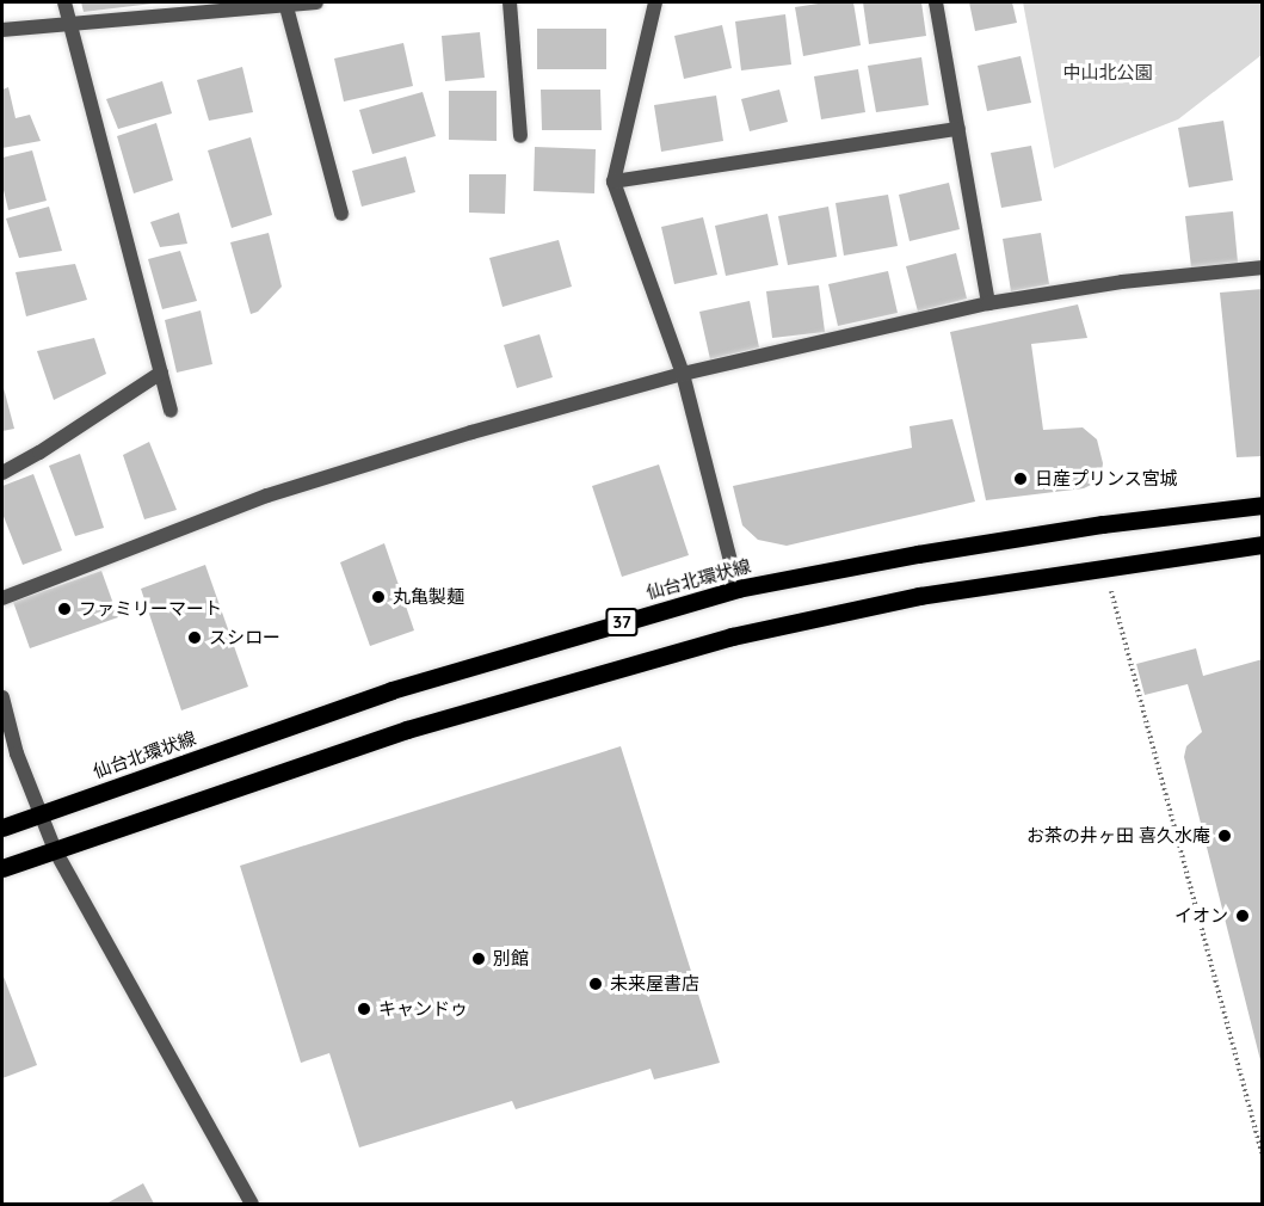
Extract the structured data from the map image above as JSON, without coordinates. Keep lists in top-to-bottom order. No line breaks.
{"streets":{"main road":["仙台北環状線","37"]},"parks":["中山北公園"],"places":["日産プリンス宮城","丸亀製麺","ファミリーマート","スシロー","お茶の井ヶ田 喜久水庵","イオン","別館","未来屋書店","キャンドゥ"]}
